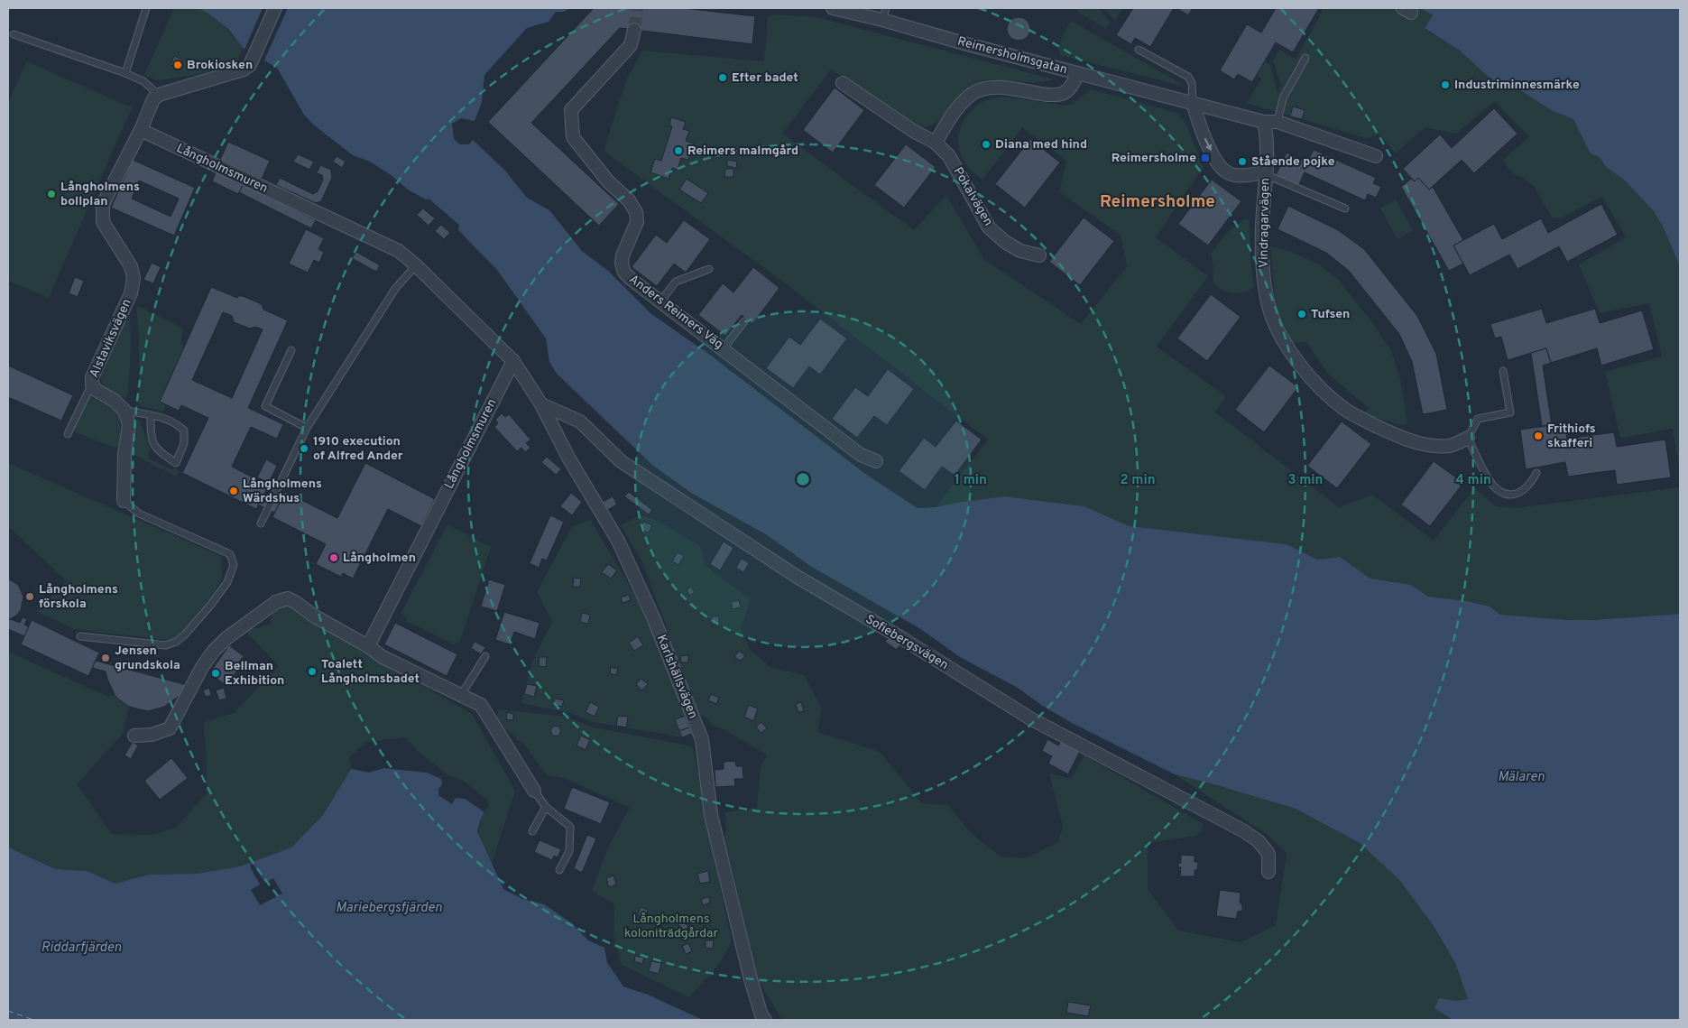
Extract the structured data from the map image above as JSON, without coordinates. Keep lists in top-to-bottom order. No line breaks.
{"streets":{"street":["Reimersholmsgatan","Långholmsmuren","Pokalvägen","Vindragarvägen","Anders Reimers Väg","Alstaviksvägen","Sofiebergsvägen","Karlshällsvägen"]},"crossings":[["Reimersholmsgatan","Vindragarvägen"],["Långholmsmuren","Alstaviksvägen"],["Långholmsmuren","Karlshällsvägen"],["Sofiebergsvägen","Karlshällsvägen"]],"districts":["Reimersholme"],"water":["Mälaren","Mariebergsfjärden","Riddarfjärden"],"parks":["Långholmens koloniträdgårdar"],"places":{"other":["Brokiosken","Efter badet","Industriminnesmärke","Diana med hind","Reimers malmgård","Stående pojke","Långholmens bollplan","Tufsen","Frithiofs skafferi","1910 execution of Alfred Ander","Långholmens Wärdshus","Långholmen","Långholmens förskola","Jensen grundskola","Toalett Långholmsbadet","Bellman Exhibition"],"transit":["Reimersholme"]},"rings":["1 min","2 min","3 min","4 min"]}
